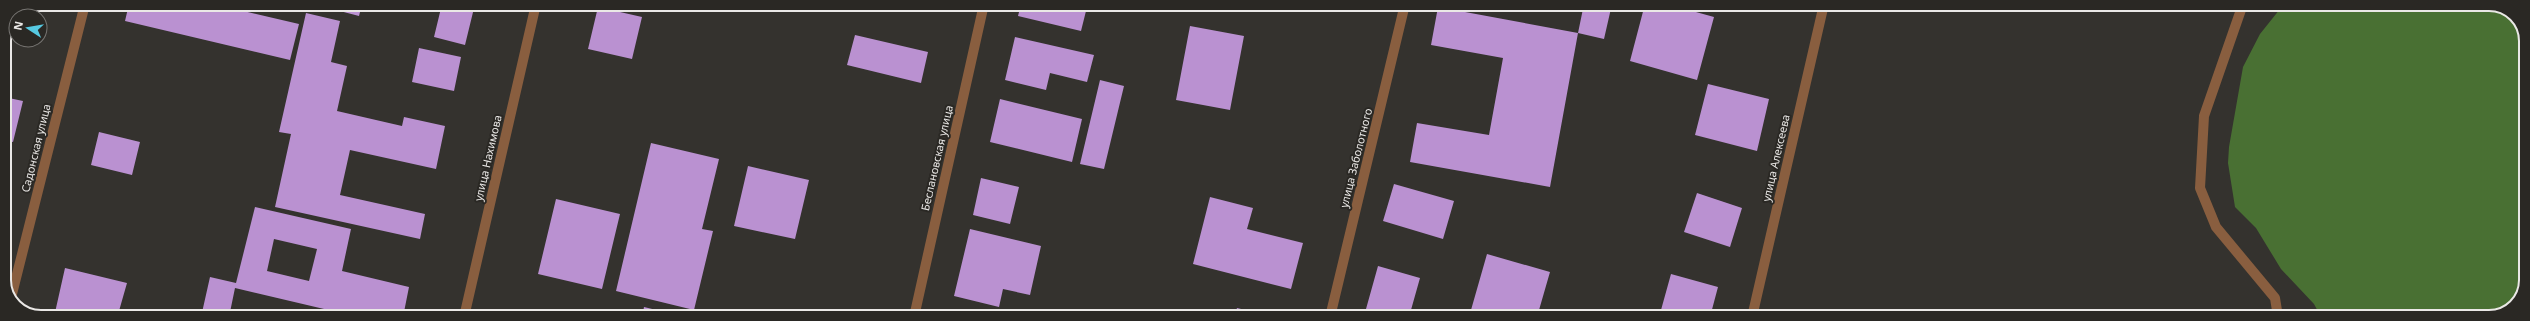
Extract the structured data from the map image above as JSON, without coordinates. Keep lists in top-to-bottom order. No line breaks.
{"streets":{"street":["Садонская улица","улица Нахимова","Беслановская улица","улица Заболотного","улица Алексеева"]},"north":"left"}
